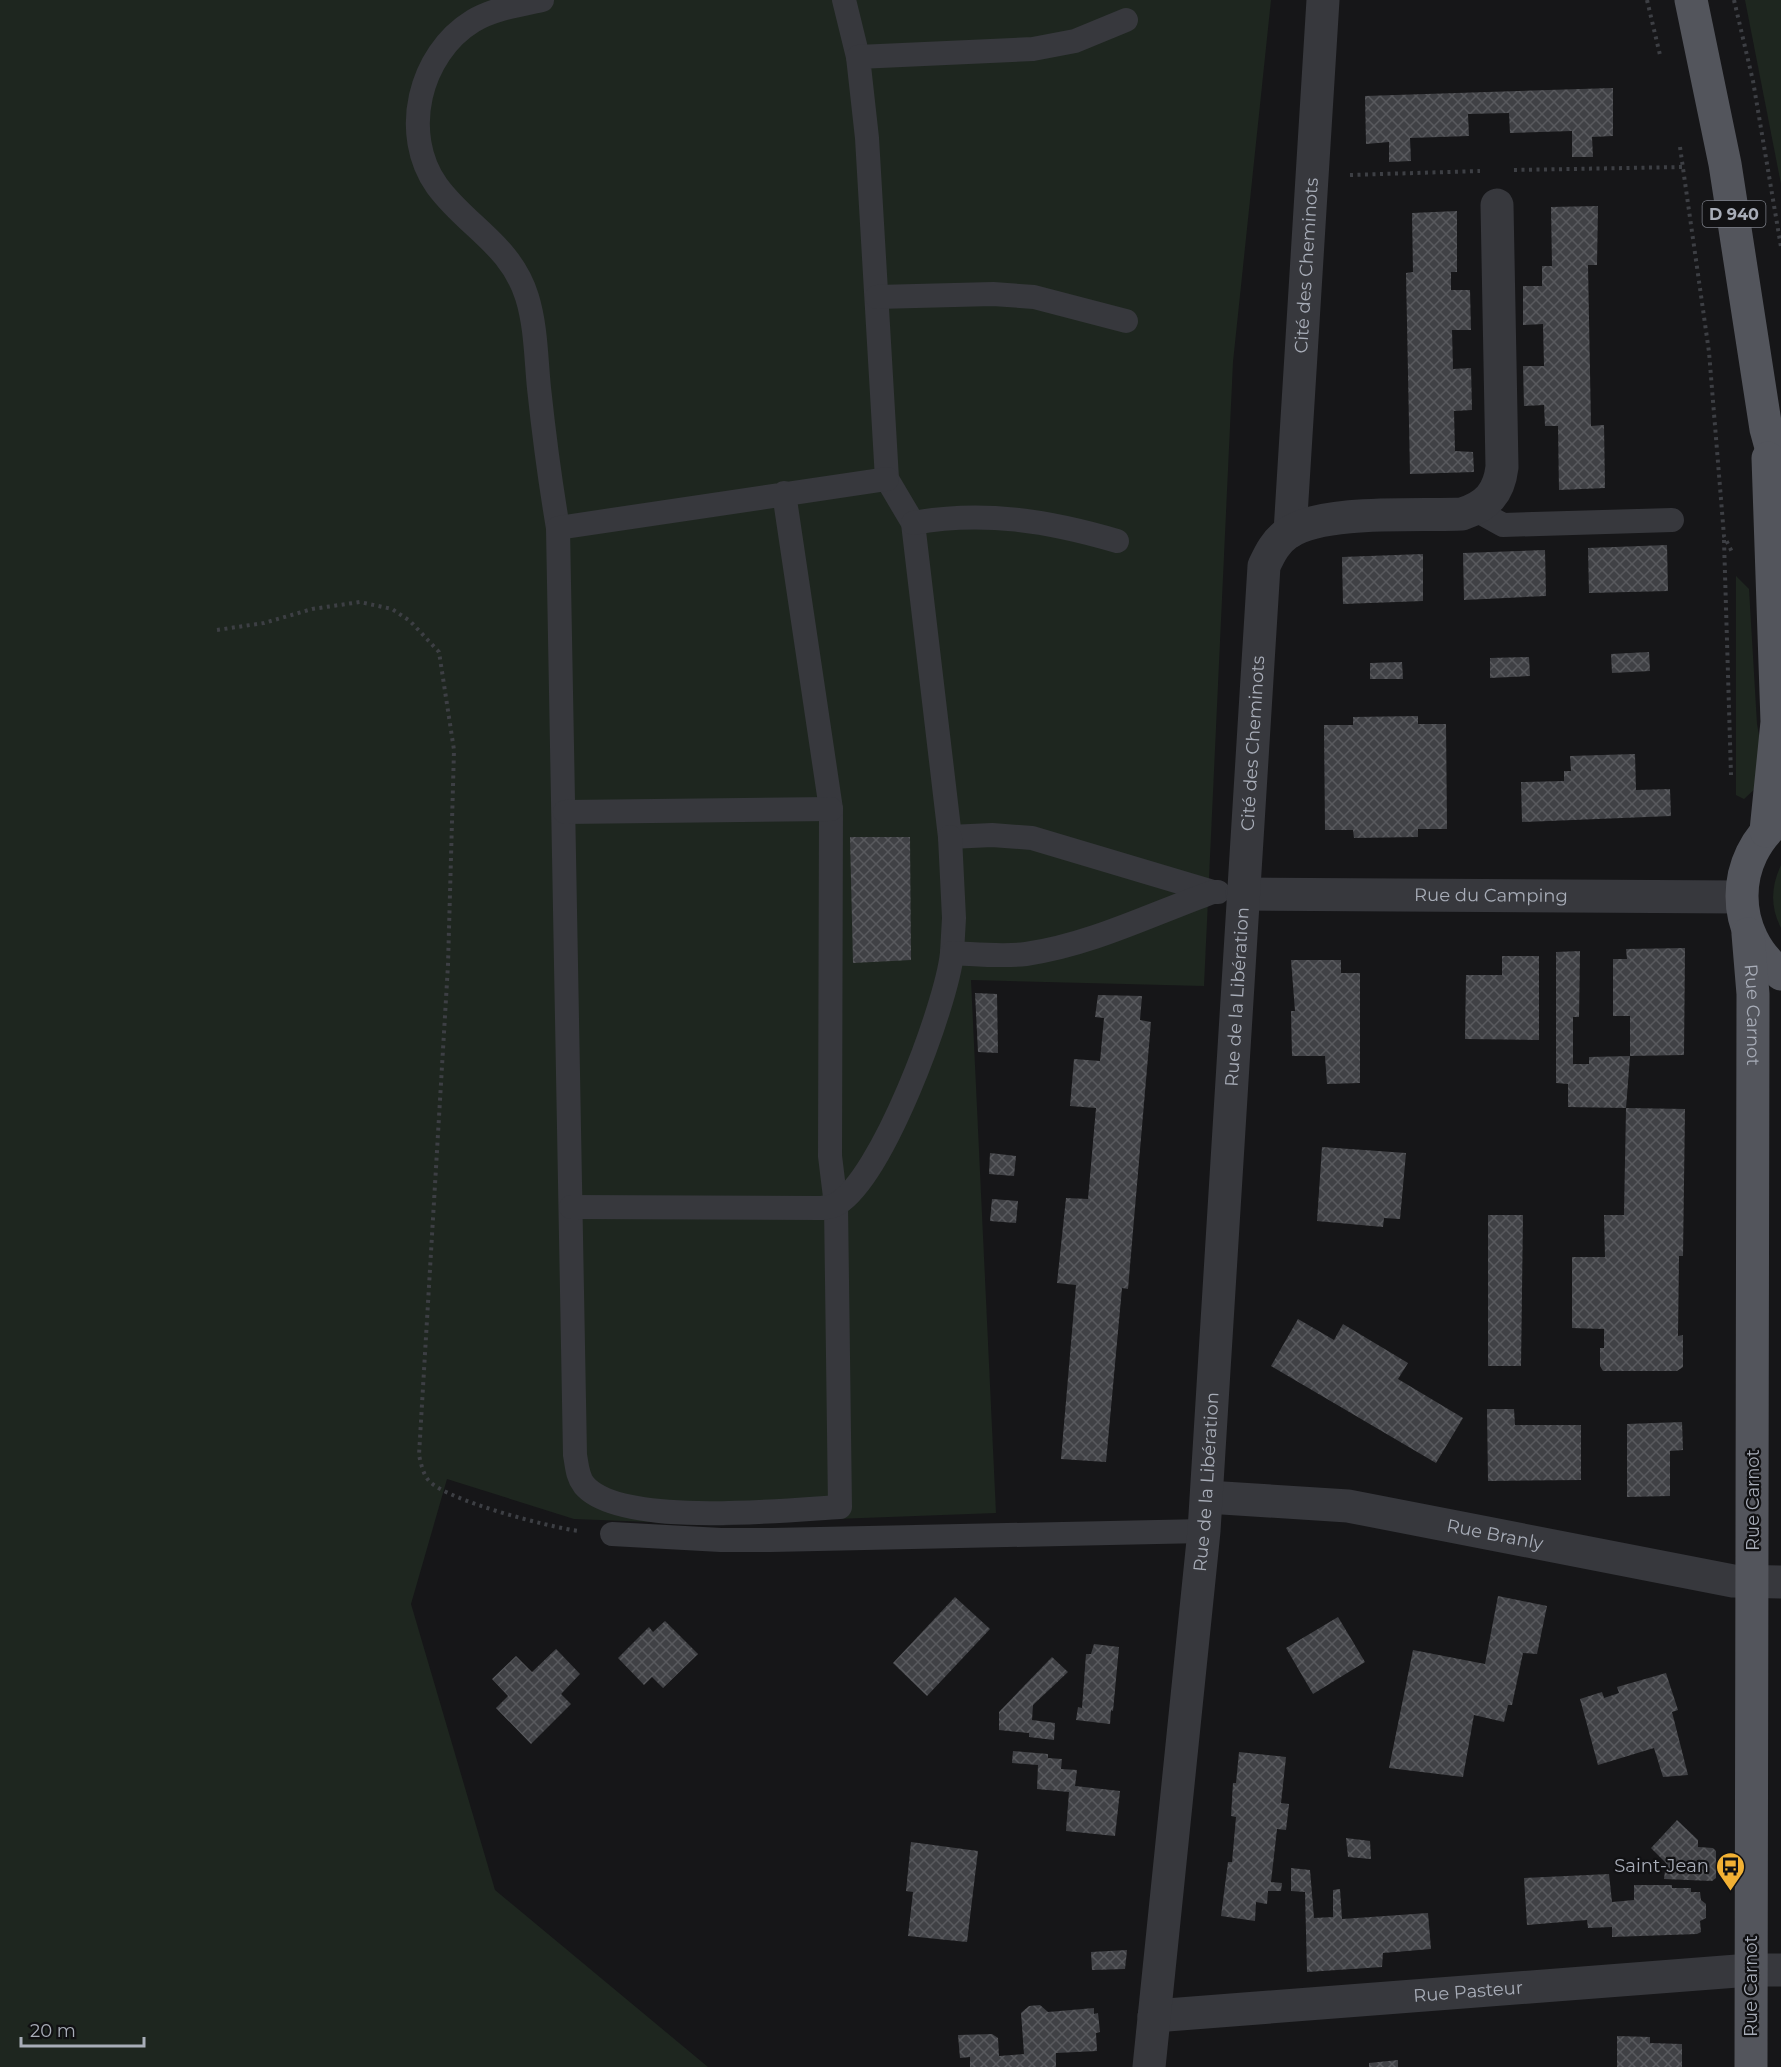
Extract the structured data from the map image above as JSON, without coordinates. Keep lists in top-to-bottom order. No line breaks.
{"streets":{"main road":["D 940","Rue Carnot"],"street":["Cité des Cheminots","Rue du Camping","Rue de la Libération","Rue Branly","Rue Pasteur"]},"crossings":[["D 940","Rue Carnot"],["Cité des Cheminots","Rue du Camping"],["Cité des Cheminots","Rue de la Libération"],["Rue du Camping","Rue de la Libération"],["Rue du Camping","Rue Carnot"],["Rue de la Libération","Rue Branly"],["Rue de la Libération","Rue Pasteur"],["Rue Carnot","Rue Branly"],["Rue Carnot","Rue Pasteur"]],"places":{"bus stop":["Saint-Jean"]},"scale_bar":"20 m"}
